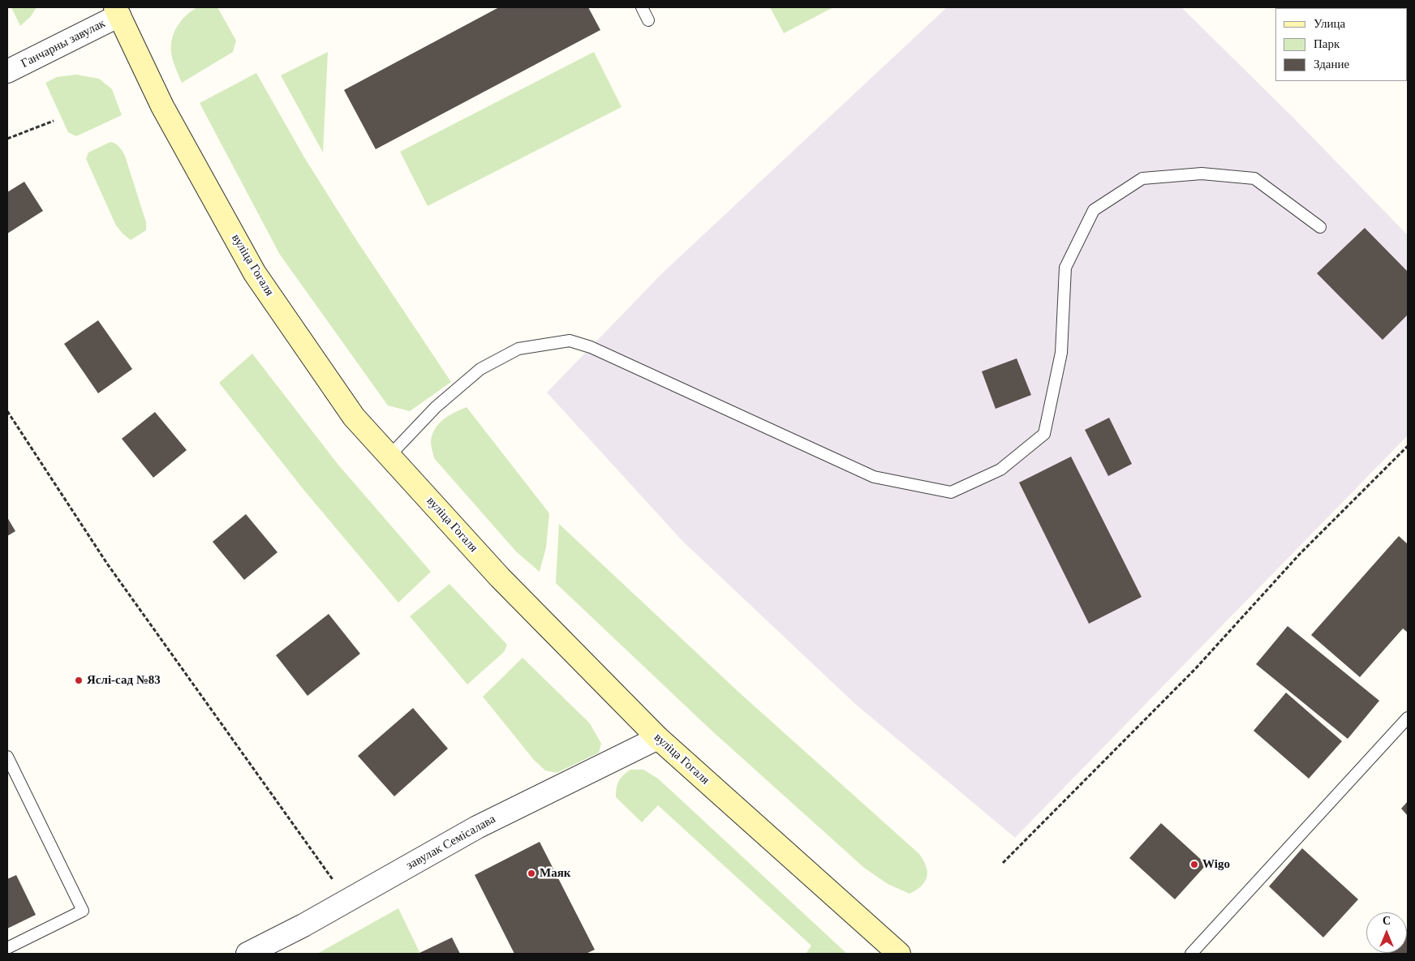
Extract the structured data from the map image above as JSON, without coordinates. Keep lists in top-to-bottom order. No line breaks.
{"streets":{"main road":["вуліца Гогаля"],"street":["Ганчарны завулак","завулак Семісалава"]},"crossings":[["Ганчарны завулак","вуліца Гогаля"],["вуліца Гогаля","завулак Семісалава"]],"places":["Яслі-сад №83","Wigo","Маяк"],"legend":["Улица","Парк","Здание"],"north":"top"}
